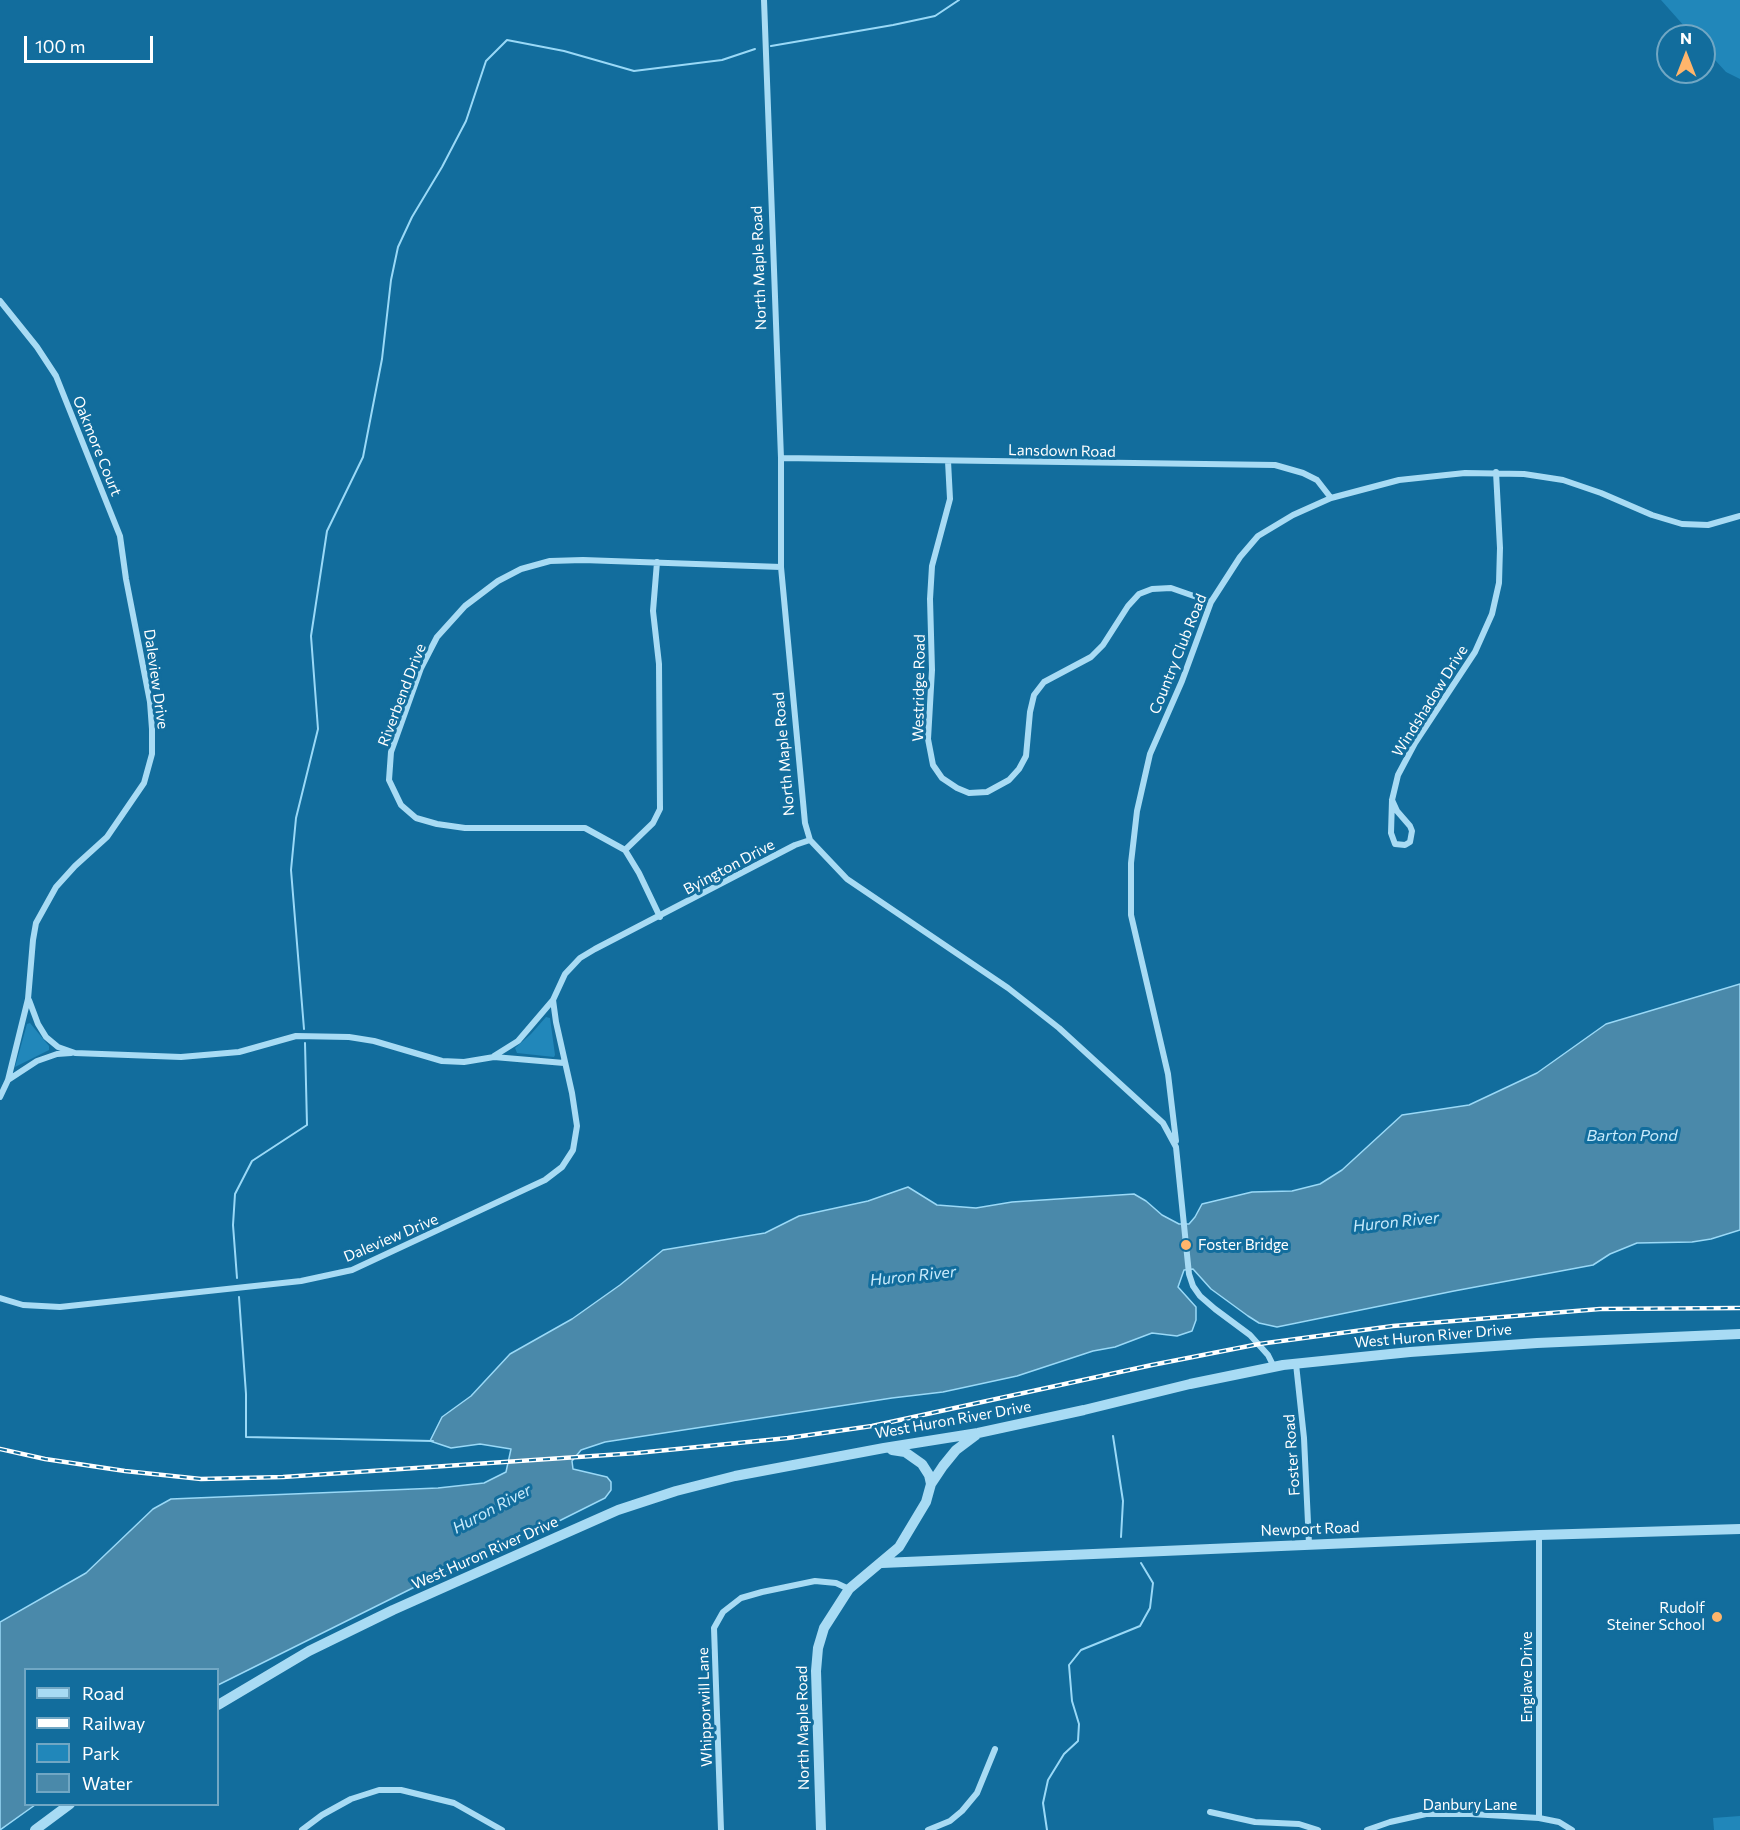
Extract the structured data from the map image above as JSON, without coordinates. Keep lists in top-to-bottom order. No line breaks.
{"streets":{"street":["North Maple Road","Oakmore Court","Lansdown Road","Country Club Road","Daleview Drive","Westridge Road","Riverbend Drive","Windshadow Drive","Byington Drive","West Huron River Drive","Foster Road","Newport Road","Englave Drive","Whipporwill Lane","Danbury Lane"]},"crossings":[["North Maple Road","Lansdown Road"],["North Maple Road","Riverbend Drive"],["North Maple Road","Byington Drive"],["North Maple Road","West Huron River Drive"],["North Maple Road","Newport Road"],["North Maple Road","Whipporwill Lane"],["Oakmore Court","Daleview Drive"],["Lansdown Road","Country Club Road"],["Lansdown Road","Westridge Road"],["Country Club Road","Westridge Road"],["Country Club Road","Windshadow Drive"],["Daleview Drive","Byington Drive"],["West Huron River Drive","Foster Road"],["Foster Road","Newport Road"],["Newport Road","Englave Drive"],["Englave Drive","Danbury Lane"]],"water":["Barton Pond","Huron River"],"places":["Foster Bridge","Rudolf Steiner School"],"legend":["Road","Railway","Park","Water"],"scale_bar":"100 m","north":"top"}
